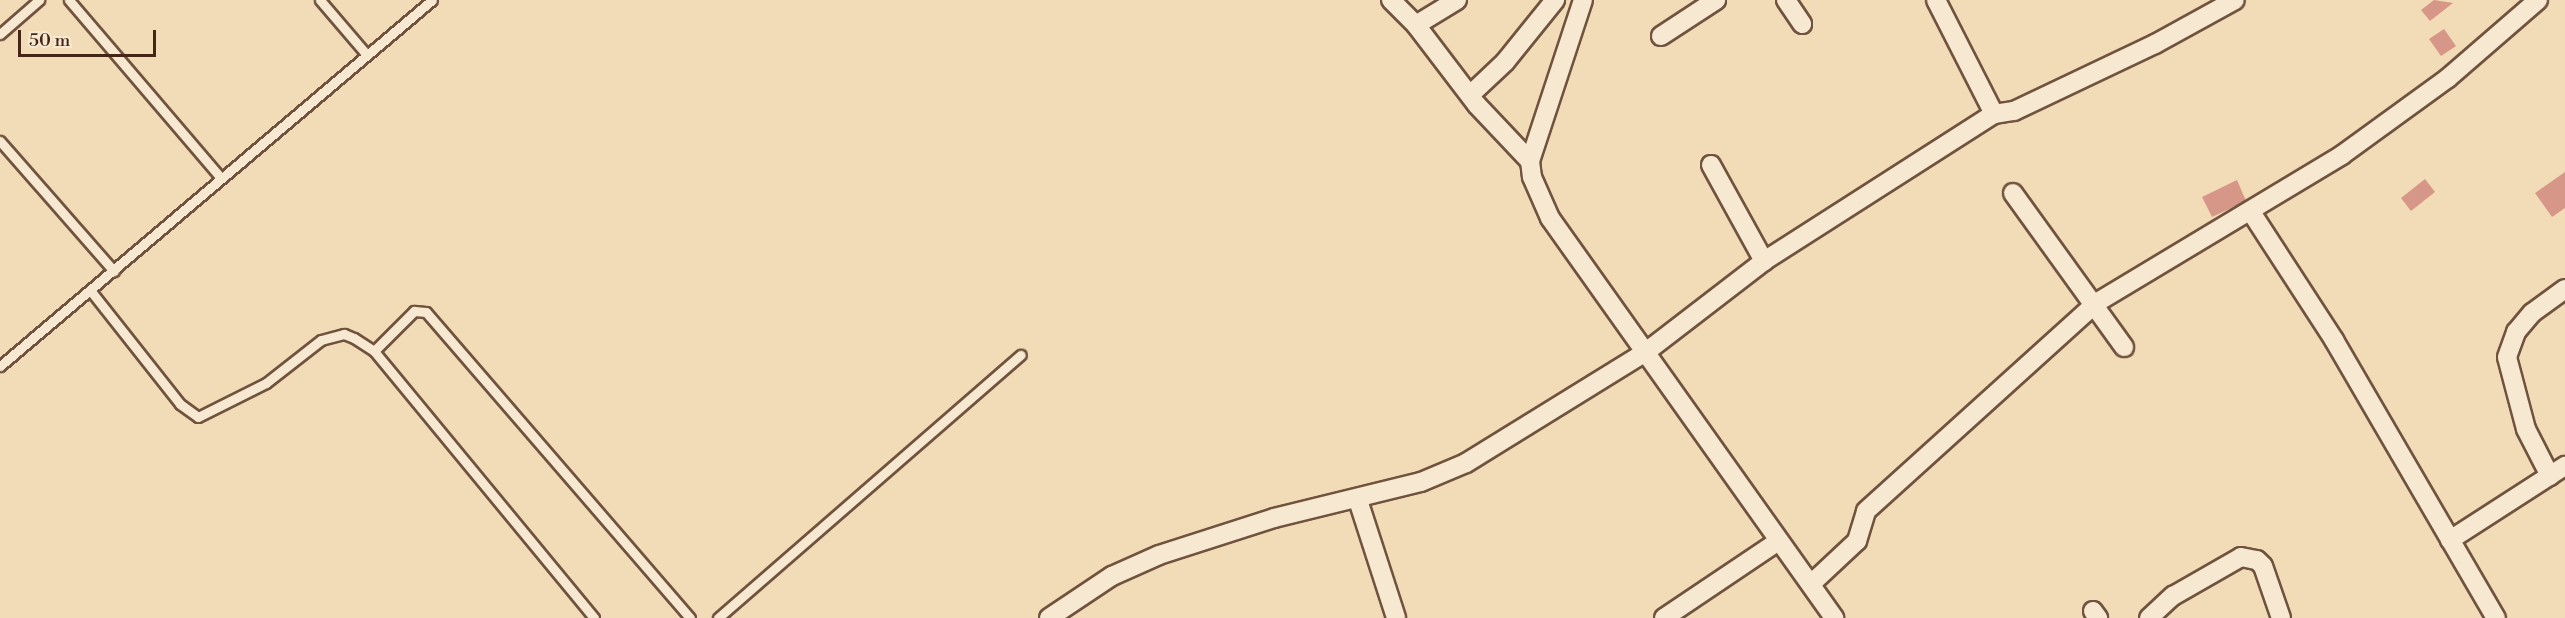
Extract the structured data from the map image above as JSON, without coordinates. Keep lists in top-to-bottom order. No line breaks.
{"scale_bar":"50 m"}
